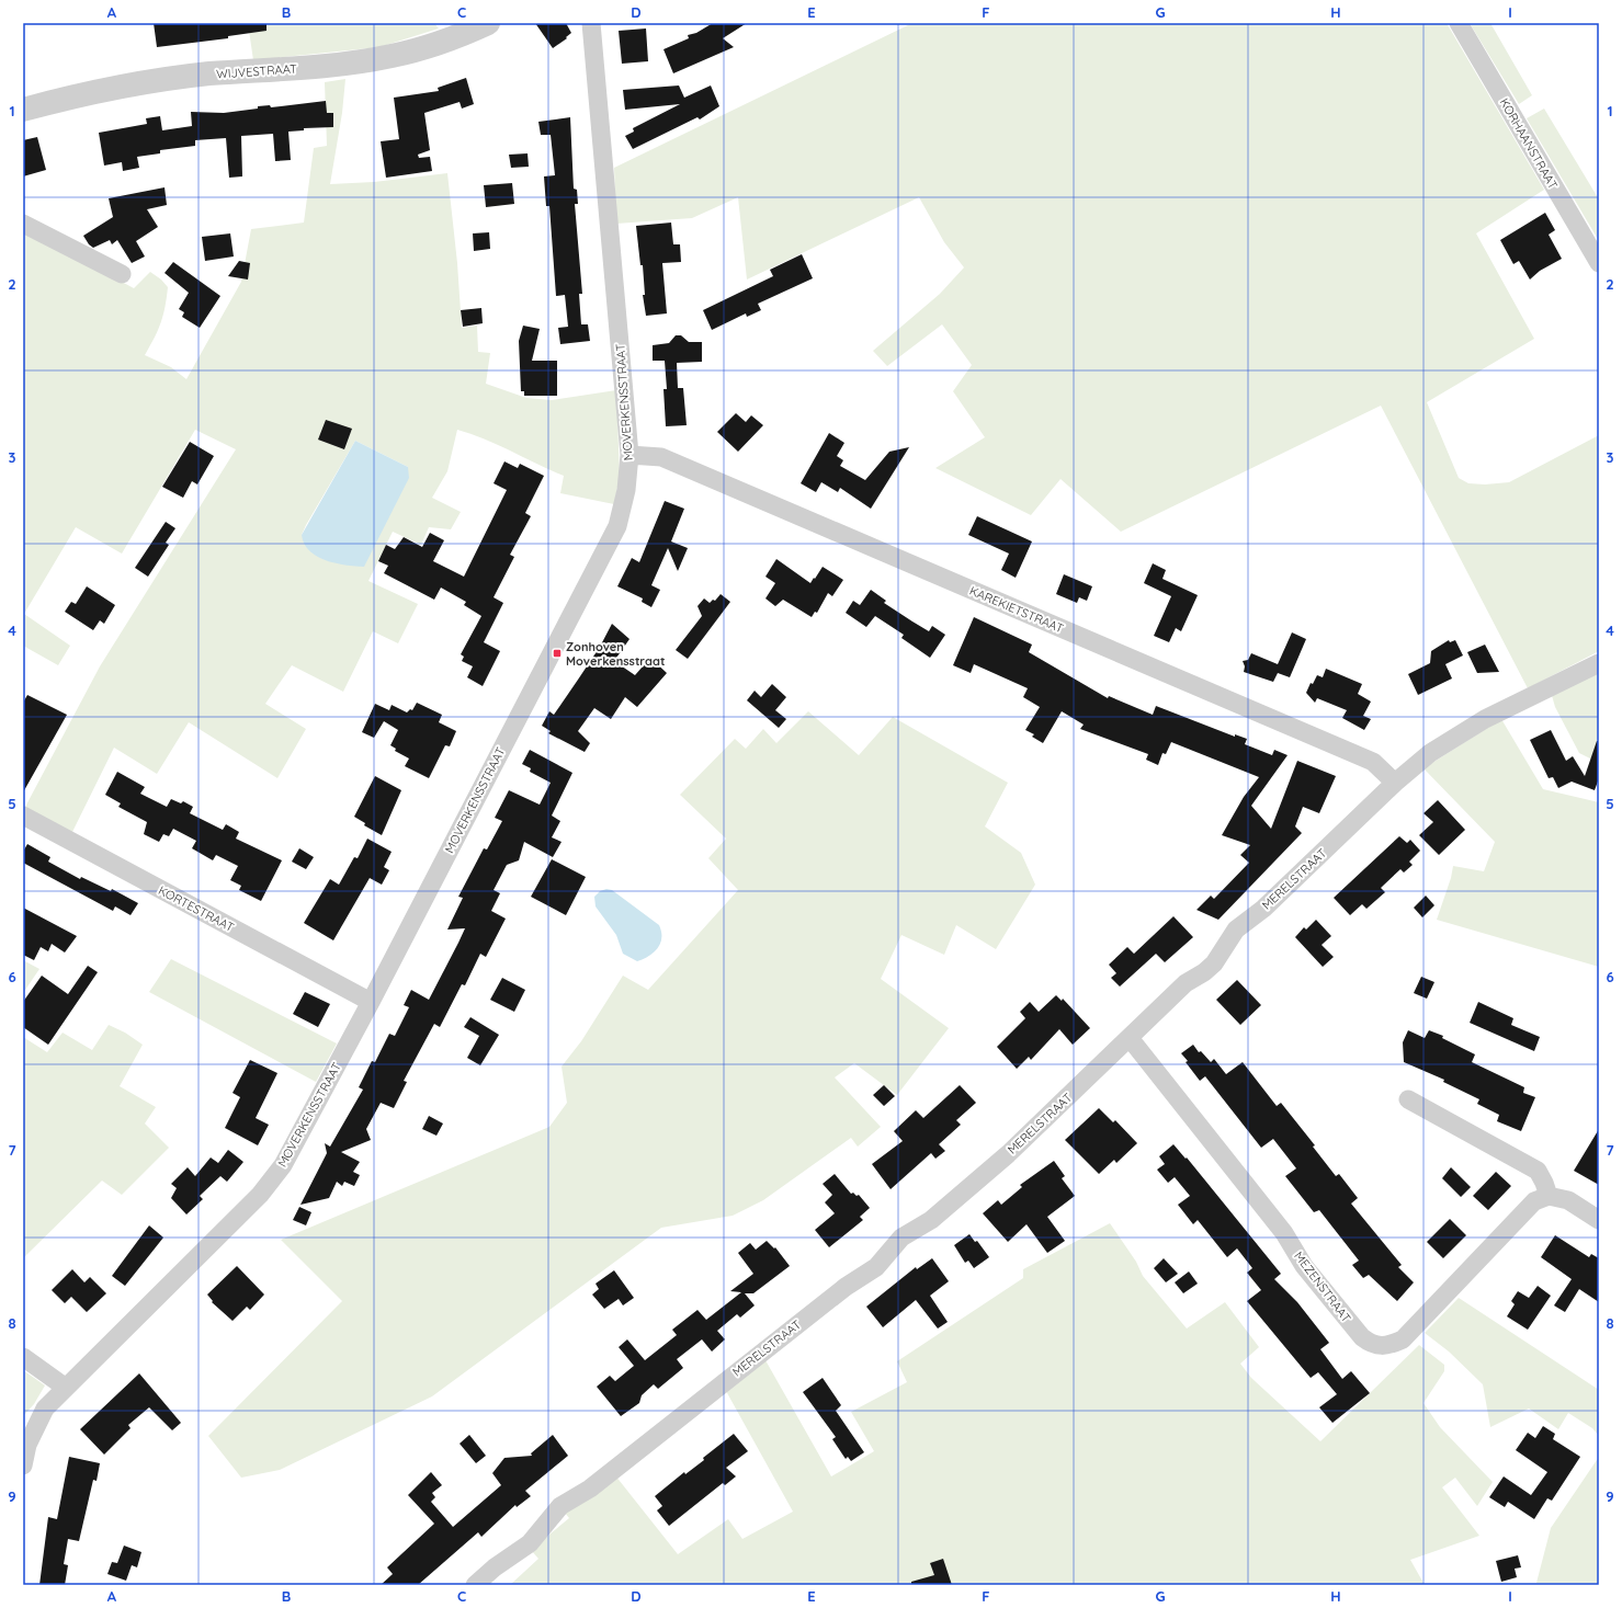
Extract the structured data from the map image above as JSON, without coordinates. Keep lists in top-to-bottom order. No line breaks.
{"streets":{"street":["WIJVESTRAAT","KORHAANSTRAAT","MOVERKENSSTRAAT","KAREKIETSTRAAT","MERELSTRAAT","KORTESTRAAT","MEZENSTRAAT"]},"crossings":[["MOVERKENSSTRAAT","KAREKIETSTRAAT"],["MOVERKENSSTRAAT","KORTESTRAAT"],["KAREKIETSTRAAT","MERELSTRAAT"],["MERELSTRAAT","MEZENSTRAAT"]],"places":{"transit":["Zonhoven Moverkensstraat"]},"grid":{"columns":["A","B","C","D","E","F","G","H","I"],"rows":["1","2","3","4","5","6","7","8","9"]}}
